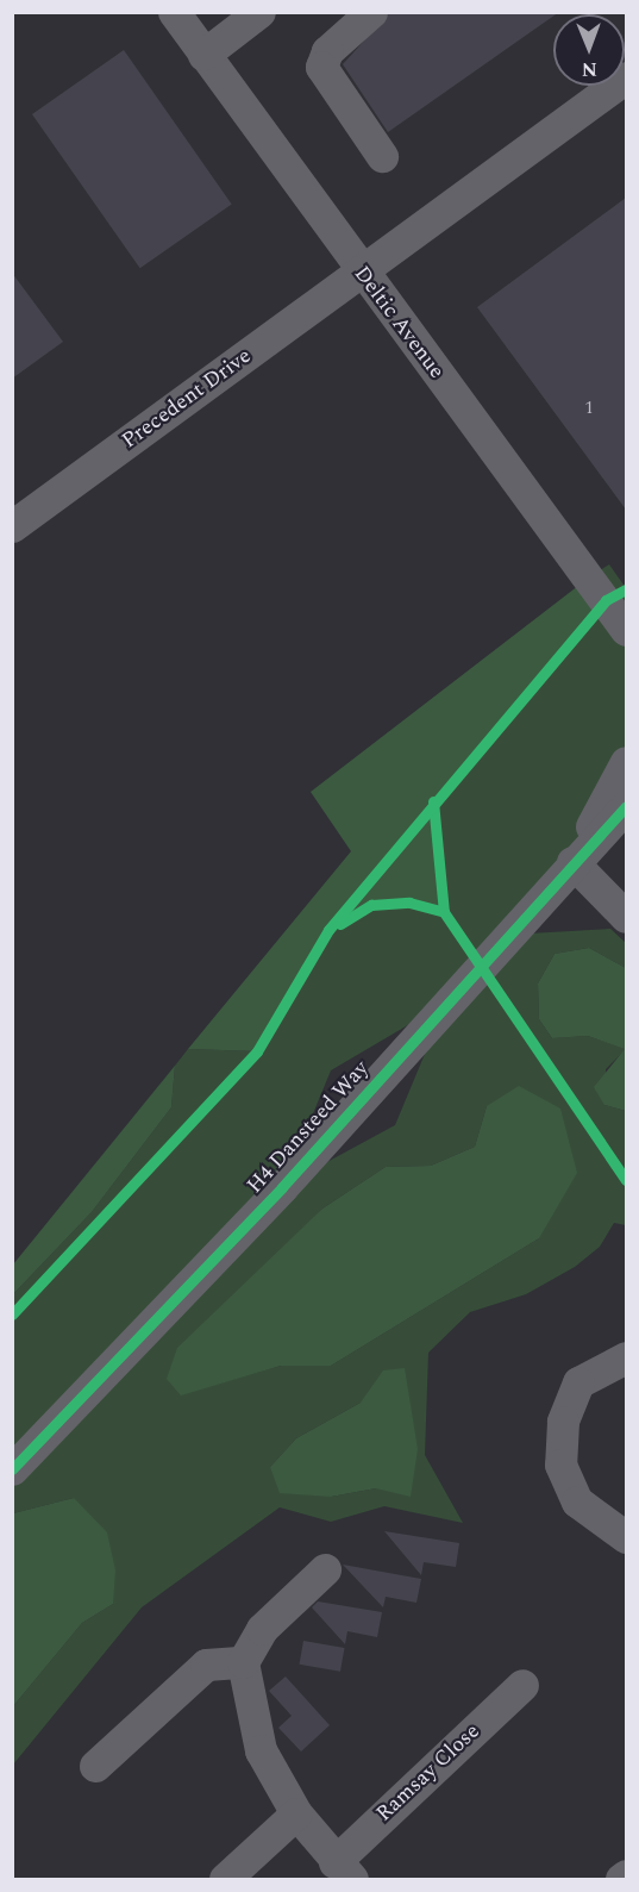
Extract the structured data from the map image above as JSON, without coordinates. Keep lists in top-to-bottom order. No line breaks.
{"streets":{"street":["Deltic Avenue","Precedent Drive","H4 Dansteed Way","Ramsay Close"]},"crossings":[["Deltic Avenue","Precedent Drive"]],"house_numbers":["1"],"north":"bottom"}
